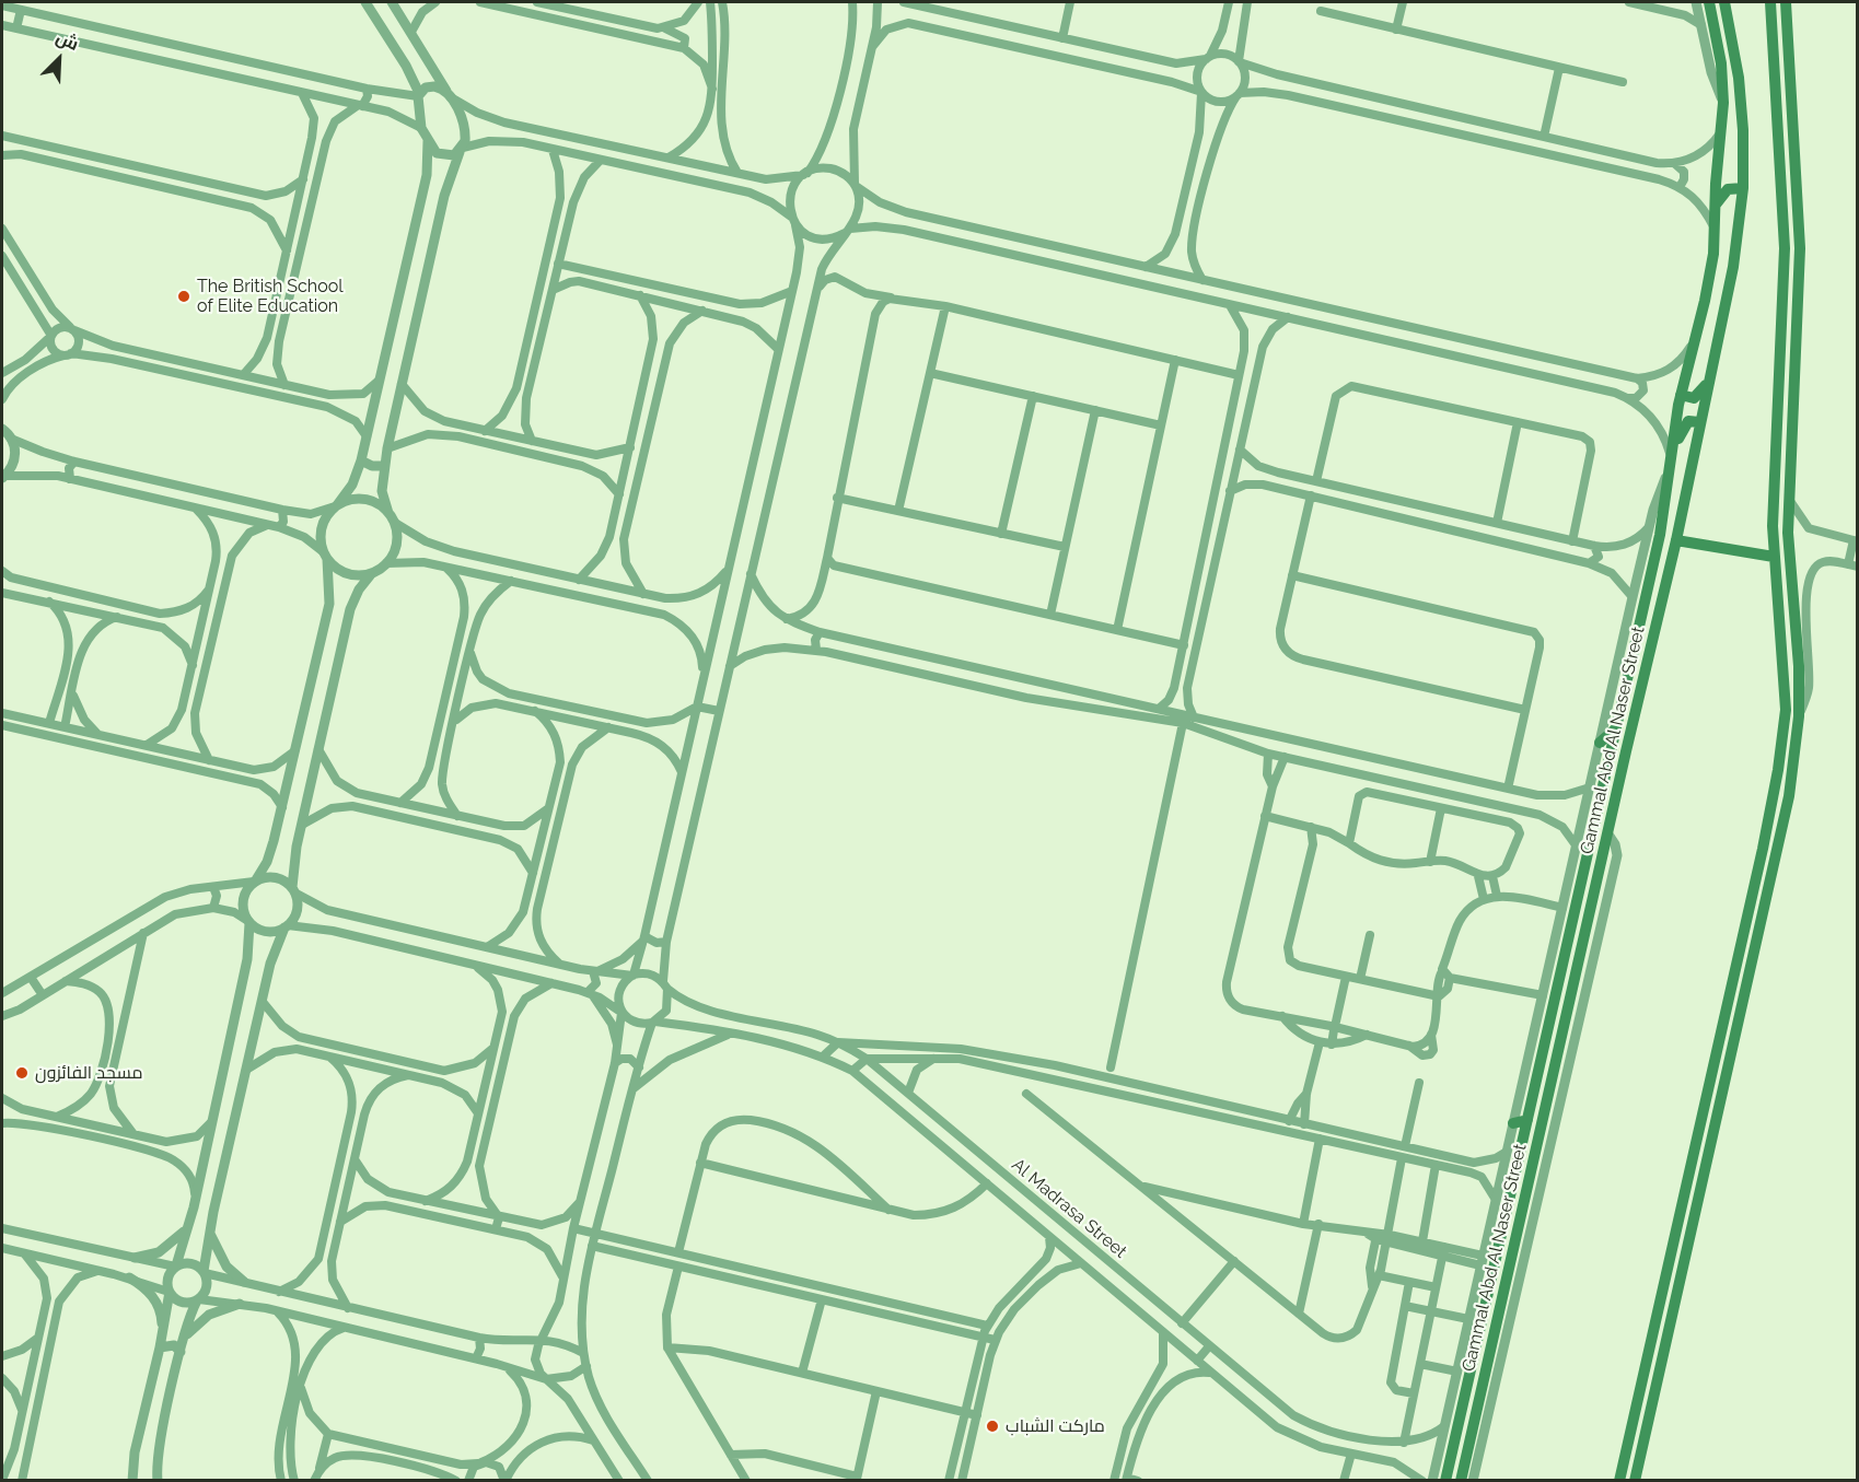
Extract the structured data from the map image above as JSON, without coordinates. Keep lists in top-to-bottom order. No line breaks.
{"streets":{"main road":["Gammal Abd Al Naser Street"],"street":["Al Madrasa Street"]},"places":["The British School of Elite Education","مسجد الفائزون","ماركت الشباب"],"north":"top right"}
